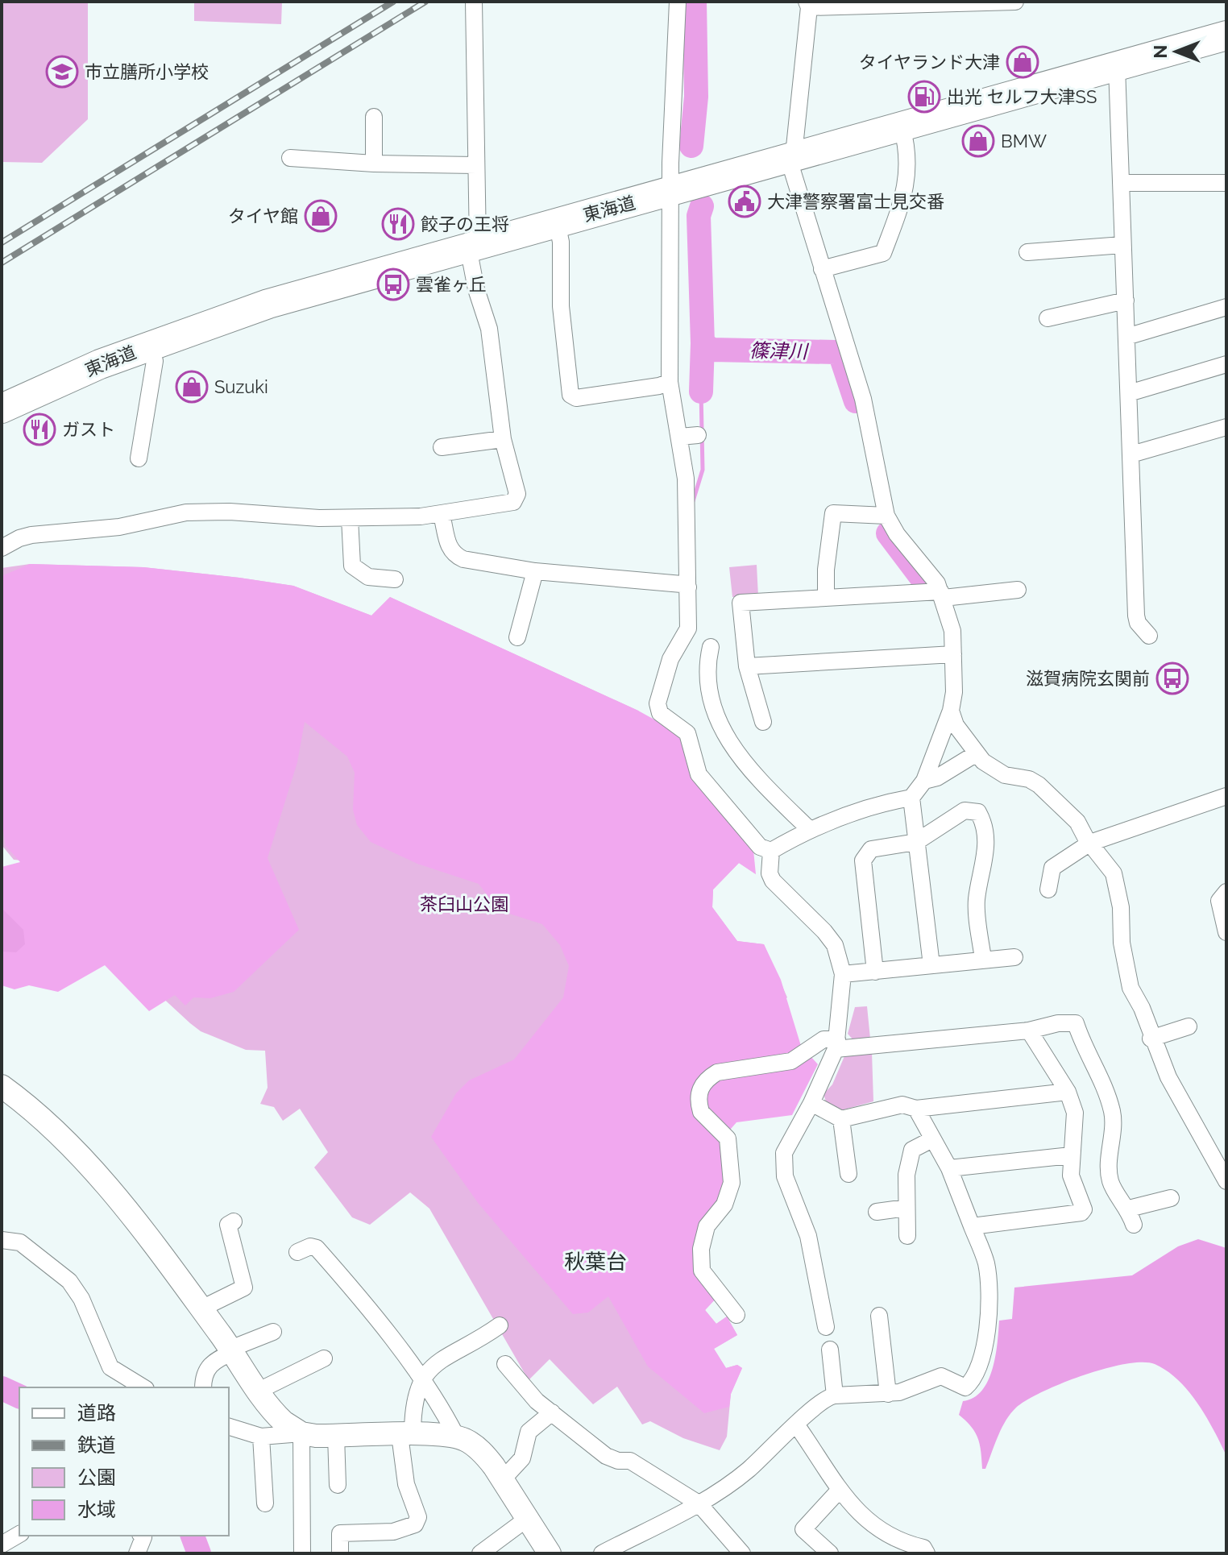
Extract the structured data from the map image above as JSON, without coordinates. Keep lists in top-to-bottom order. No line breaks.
{"streets":{"highway":["東海道"]},"districts":["秋葉台"],"water":["篠津川"],"parks":["茶臼山公園"],"places":{"shop":["タイヤランド大津","BMW","タイヤ館","Suzuki"],"school or university":["市立膳所小学校"],"fuel station":["出光 セルフ大津SS"],"public building":["大津警察署富士見交番"],"restaurant":["餃子の王将","ガスト"],"bus stop":["雲雀ヶ丘","滋賀病院玄関前"]},"legend":["道路","鉄道","公園","水域"],"north":"left"}
